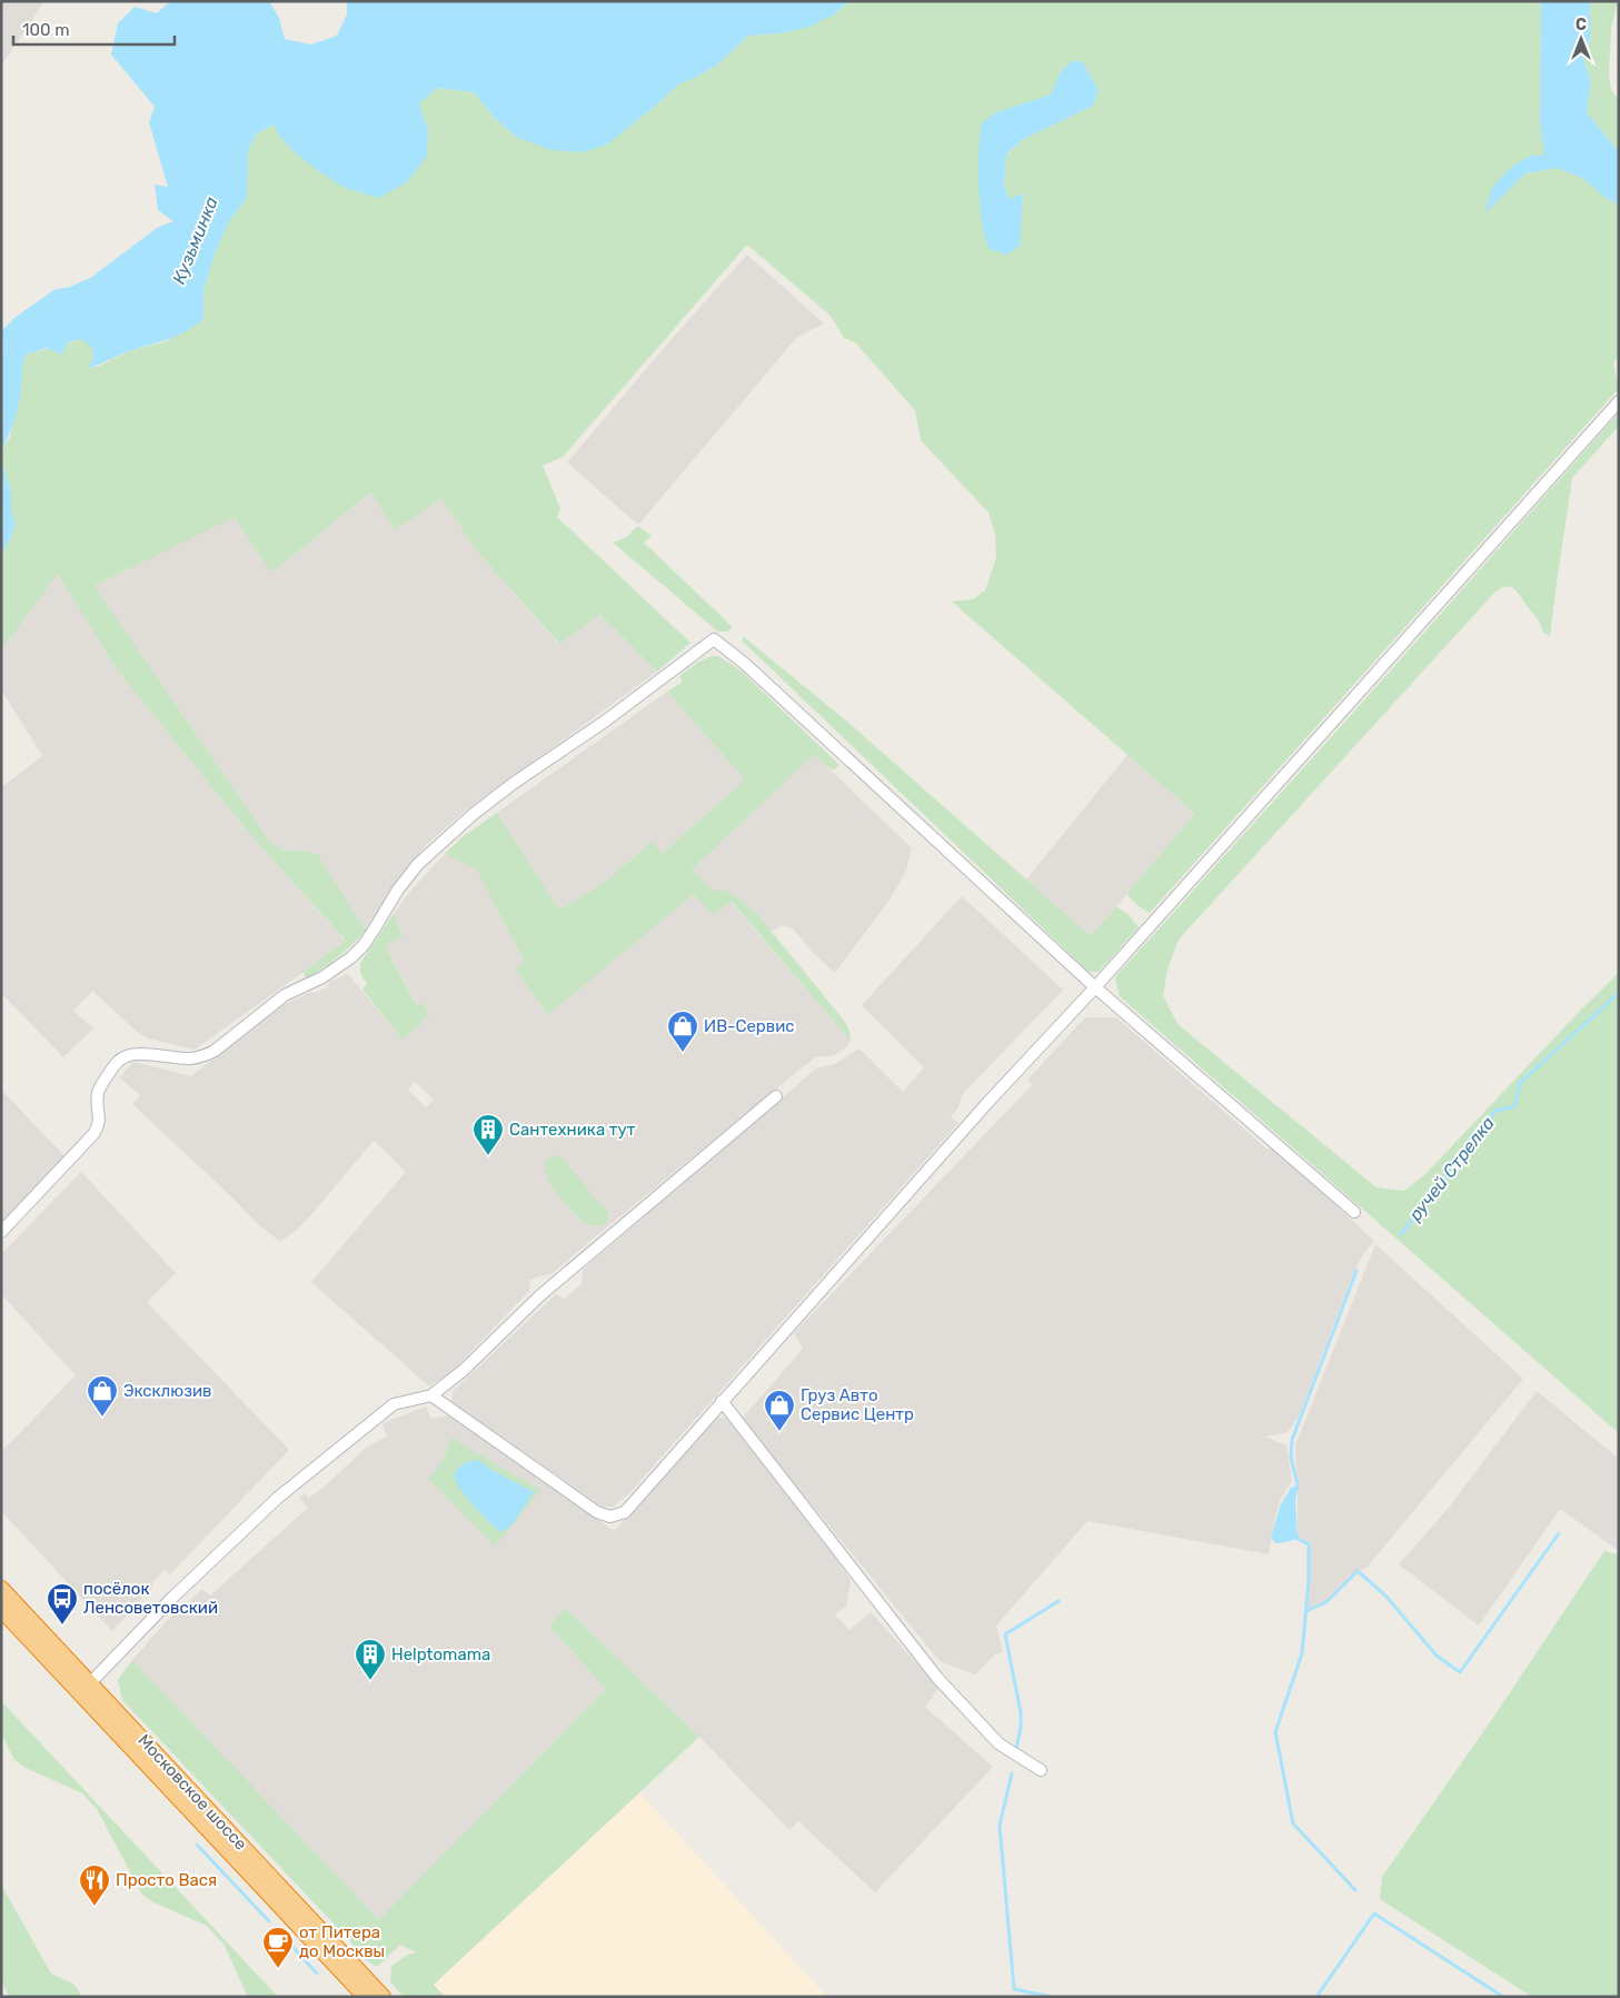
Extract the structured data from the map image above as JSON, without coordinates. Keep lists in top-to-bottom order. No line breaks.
{"streets":{"highway":["Московское шоссе"]},"water":["Кузьминка","ручей Стрелка"],"places":{"shop":["ИВ-Сервис","Эксклюзив","Груз Авто Сервис Центр"],"building":["Сантехника тут","Helptomama"],"bus stop":["посёлок Ленсоветовский"],"restaurant":["Просто Вася"],"cafe":["от Питера до Москвы"]},"scale_bar":"100 m","north":"top"}
